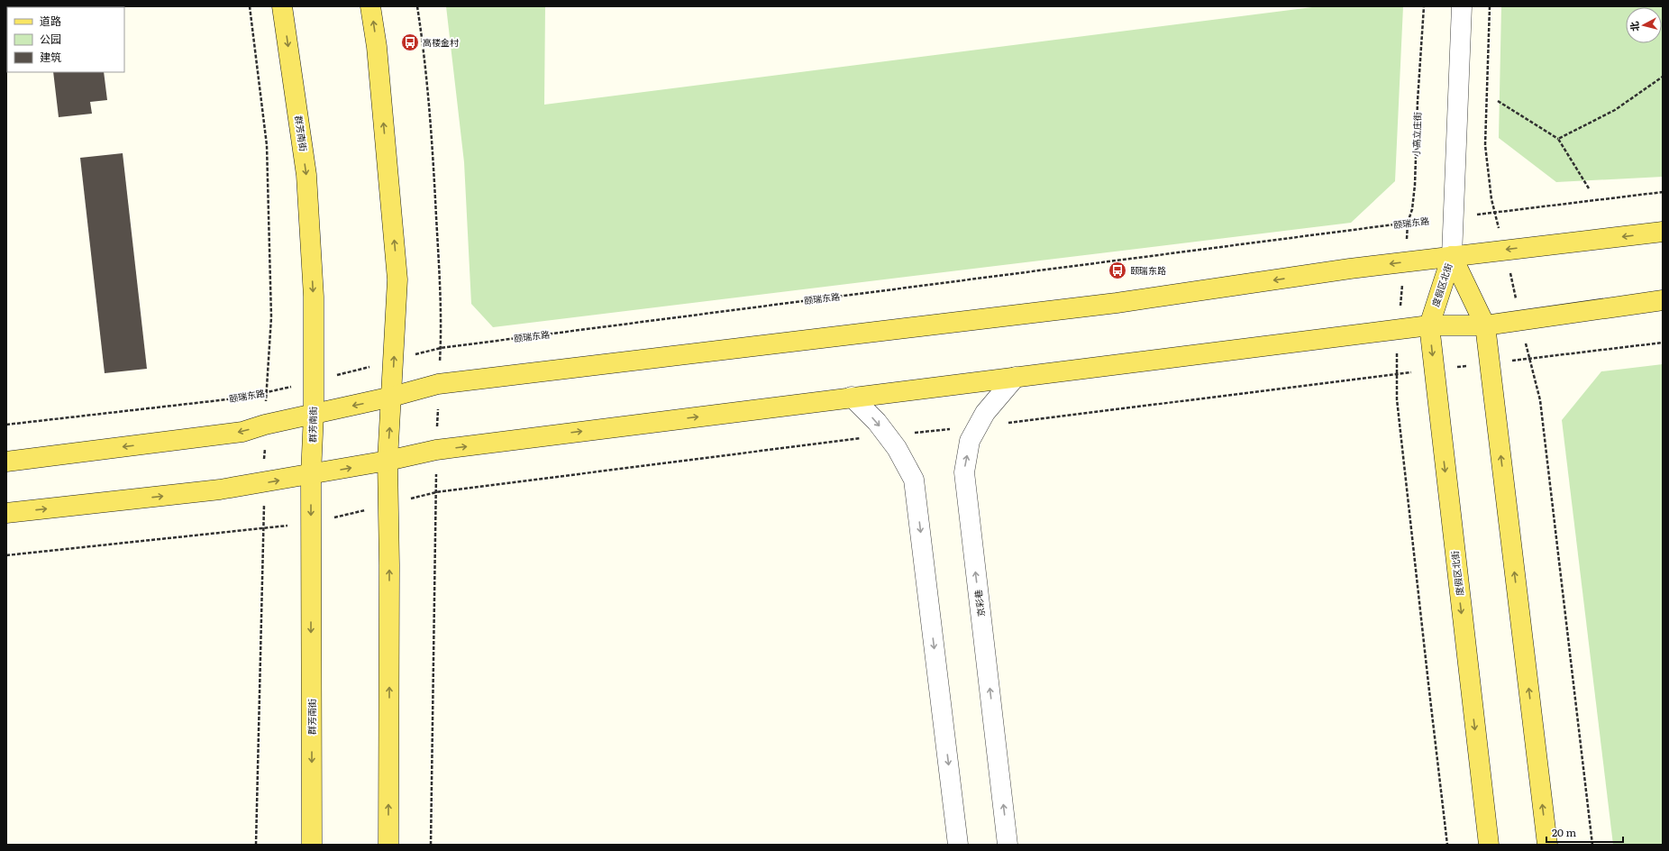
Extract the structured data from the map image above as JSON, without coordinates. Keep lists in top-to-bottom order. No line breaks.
{"streets":{"main road":["群芳南街","度假区北街"],"street":["京彩巷"],"path":["小高立庄街","颐瑞东路"]},"crossings":[["群芳南街","颐瑞东路"],["小高立庄街","颐瑞东路"]],"places":{"bus stop":["高楼金村","颐瑞东路"]},"legend":["道路","公园","建筑"],"scale_bar":"20 m","north":"left"}
